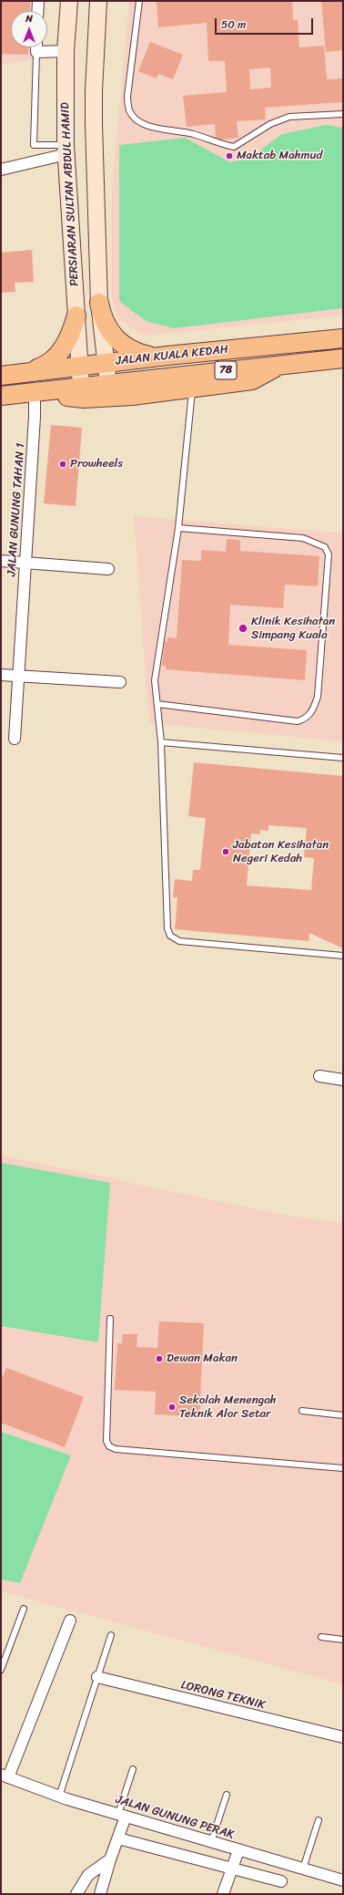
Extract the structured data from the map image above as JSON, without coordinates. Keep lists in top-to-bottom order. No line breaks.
{"streets":{"main road":["PERSIARAN SULTAN ABDUL HAMID","JALAN KUALA KEDAH","78"],"street":["JALAN GUNUNG TAHAN 1","LORONG TEKNIK","JALAN GUNUNG PERAK"]},"crossings":[["PERSIARAN SULTAN ABDUL HAMID","JALAN KUALA KEDAH"],["JALAN KUALA KEDAH","JALAN GUNUNG TAHAN 1"]],"places":["Maktab Mahmud","Prowheels","Klinik Kesihatan Simpang Kuala","Jabatan Kesihatan Negeri Kedah","Dewan Makan","Sekolah Menengah Teknik Alor Setar"],"scale_bar":"50 m","north":"top"}
